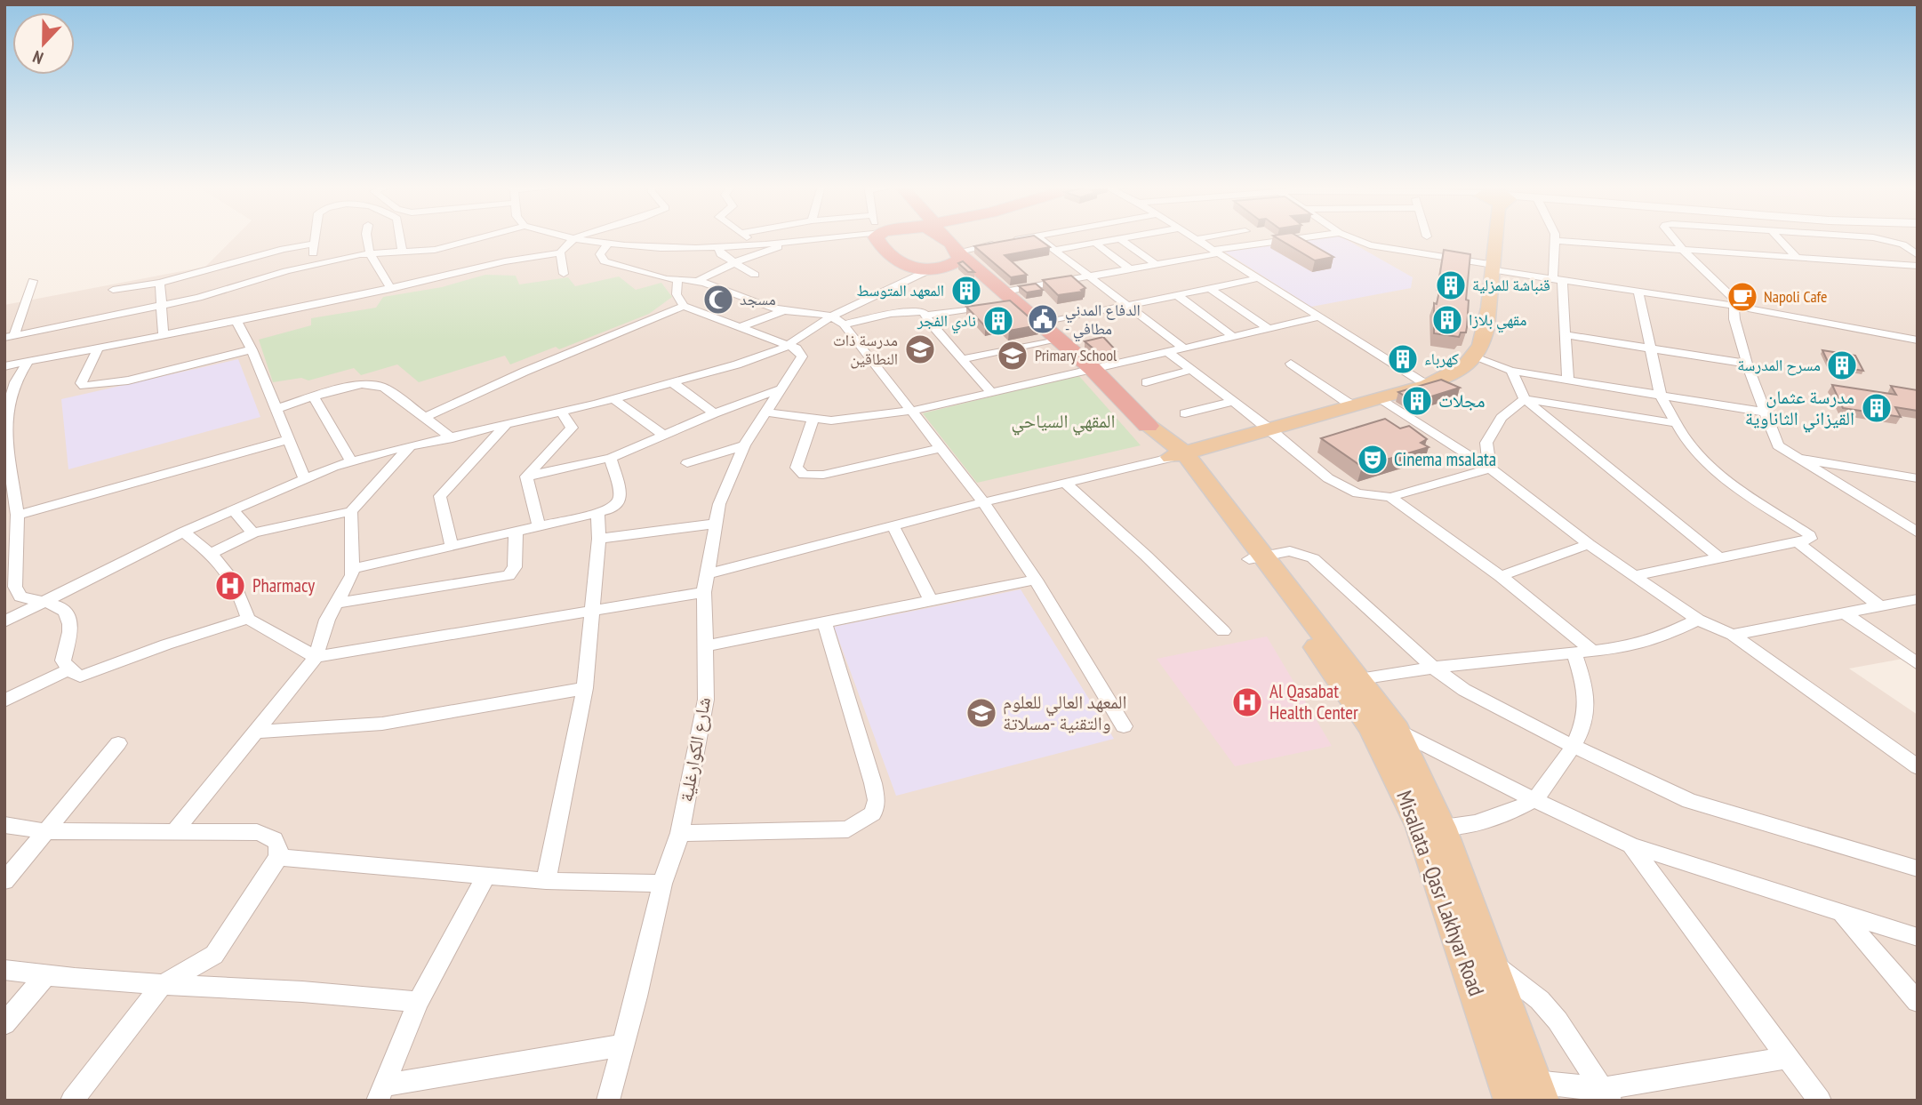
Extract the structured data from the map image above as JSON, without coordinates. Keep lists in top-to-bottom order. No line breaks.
{"streets":{"main road":["Misallata - Qasr Lakhyar Road"],"street":["شارع الكوارغلية"]},"parks":["المقهي السياحي"],"places":{"building":["قنباشة للمزلية","المعهد المتوسط","مقهي بلازا","نادي الفجر","كهرباء","مسرح المدرسة","مجلات","مدرسة عثمان القيزاني الثاناوية"],"cafe":["Napoli Cafe"],"mosque":["مسجد"],"public building":["الدفاع المدني - مطافي"],"school or university":["مدرسة ذات النطاقين","Primary School","المعهد العالي للعلوم والتقنية -مسلاتة"],"theatre":["Cinema msalata"],"hospital":["Pharmacy","Al Qasabat Health Center"]},"north":"bottom"}
